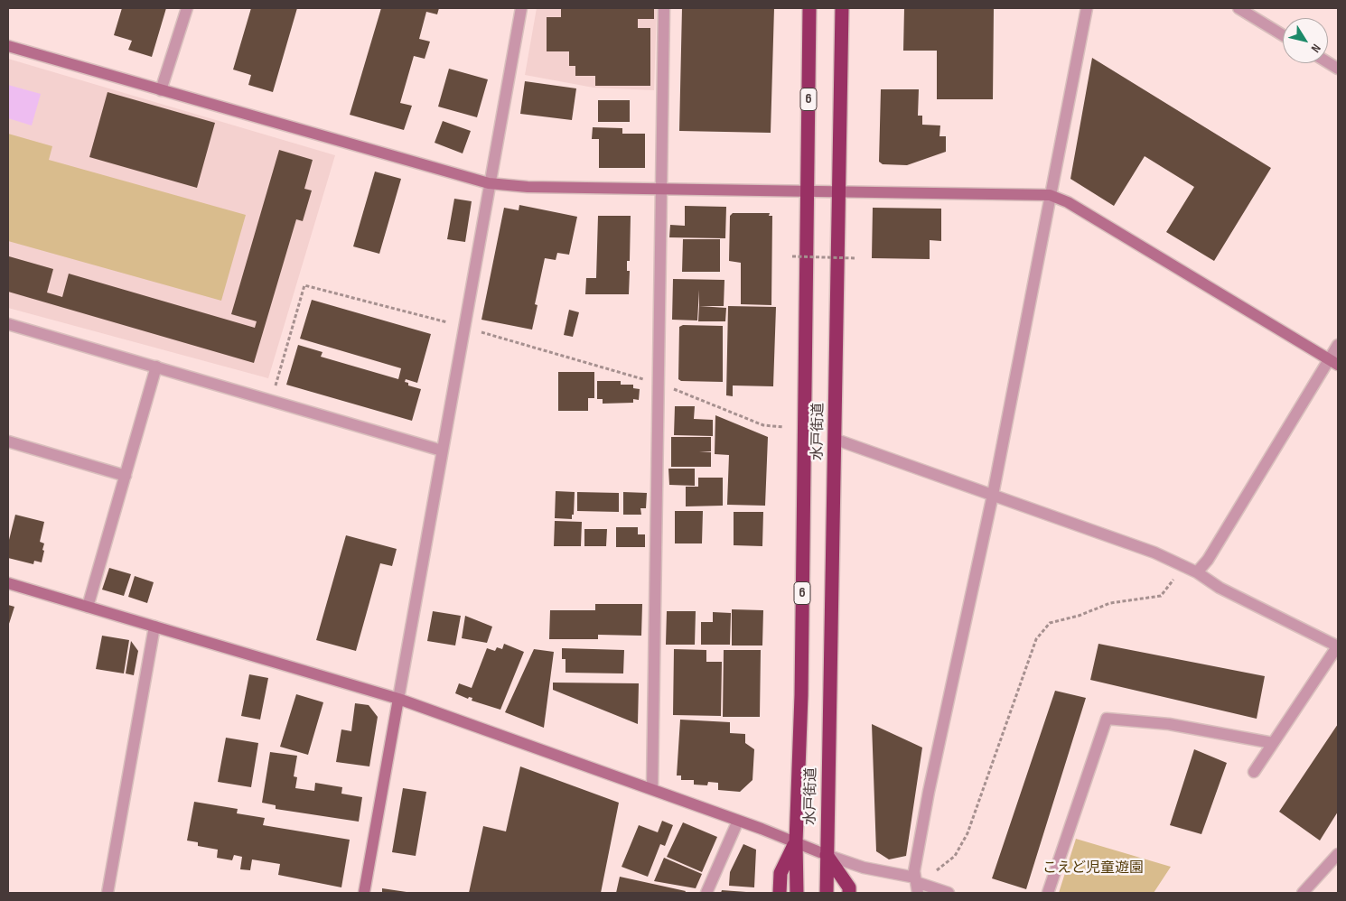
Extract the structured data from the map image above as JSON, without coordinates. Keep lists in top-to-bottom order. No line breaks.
{"streets":{"highway":["6","水戸街道"]},"parks":["こえど児童遊園"],"north":"bottom right"}
